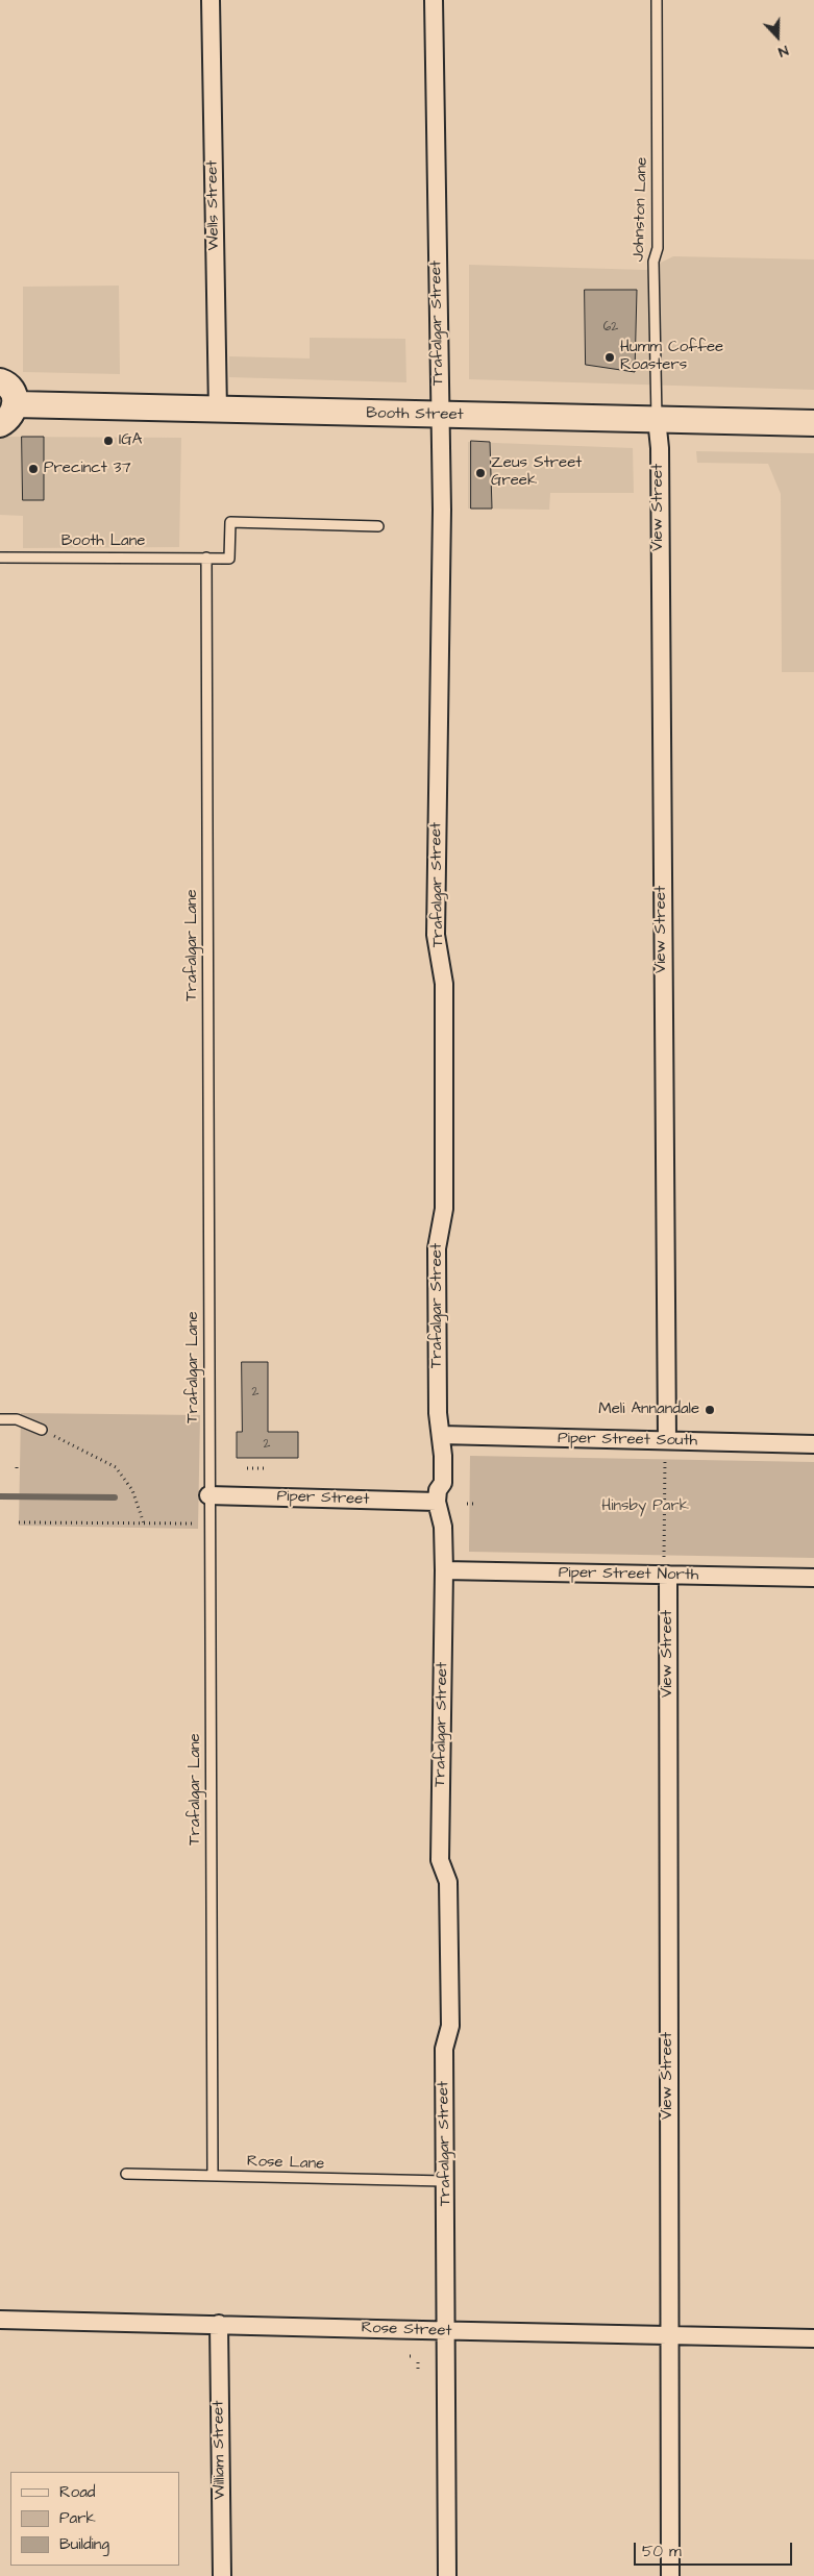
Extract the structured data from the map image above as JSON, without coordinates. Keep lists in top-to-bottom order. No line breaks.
{"streets":{"main road":["Booth Street"],"street":["Wells Street","Trafalgar Street","View Street","Piper Street South","Piper Street","Piper Street North","Rose Street","William Street"],"lane":["Johnston Lane","Booth Lane","Trafalgar Lane","Rose Lane"]},"crossings":[["Wells Street","Booth Street"],["Johnston Lane","Booth Street"],["Johnston Lane","View Street"],["Trafalgar Street","Booth Street"],["Trafalgar Street","Piper Street South"],["Trafalgar Street","Piper Street"],["Trafalgar Street","Piper Street North"],["Trafalgar Street","Rose Lane"],["Trafalgar Street","Rose Street"],["Booth Street","View Street"],["View Street","Piper Street South"],["View Street","Piper Street North"],["View Street","Rose Street"],["Booth Lane","Trafalgar Lane"],["Trafalgar Lane","Piper Street"],["Trafalgar Lane","Rose Lane"],["Rose Street","William Street"]],"parks":["Hinsby Park"],"places":["Humm Coffee Roasters","IGA","Precinct 37","Zeus Street Greek","Meli Annandale"],"house_numbers":["62","2","2"],"legend":["Road","Park","Building"],"scale_bar":"50 m","north":"bottom"}
